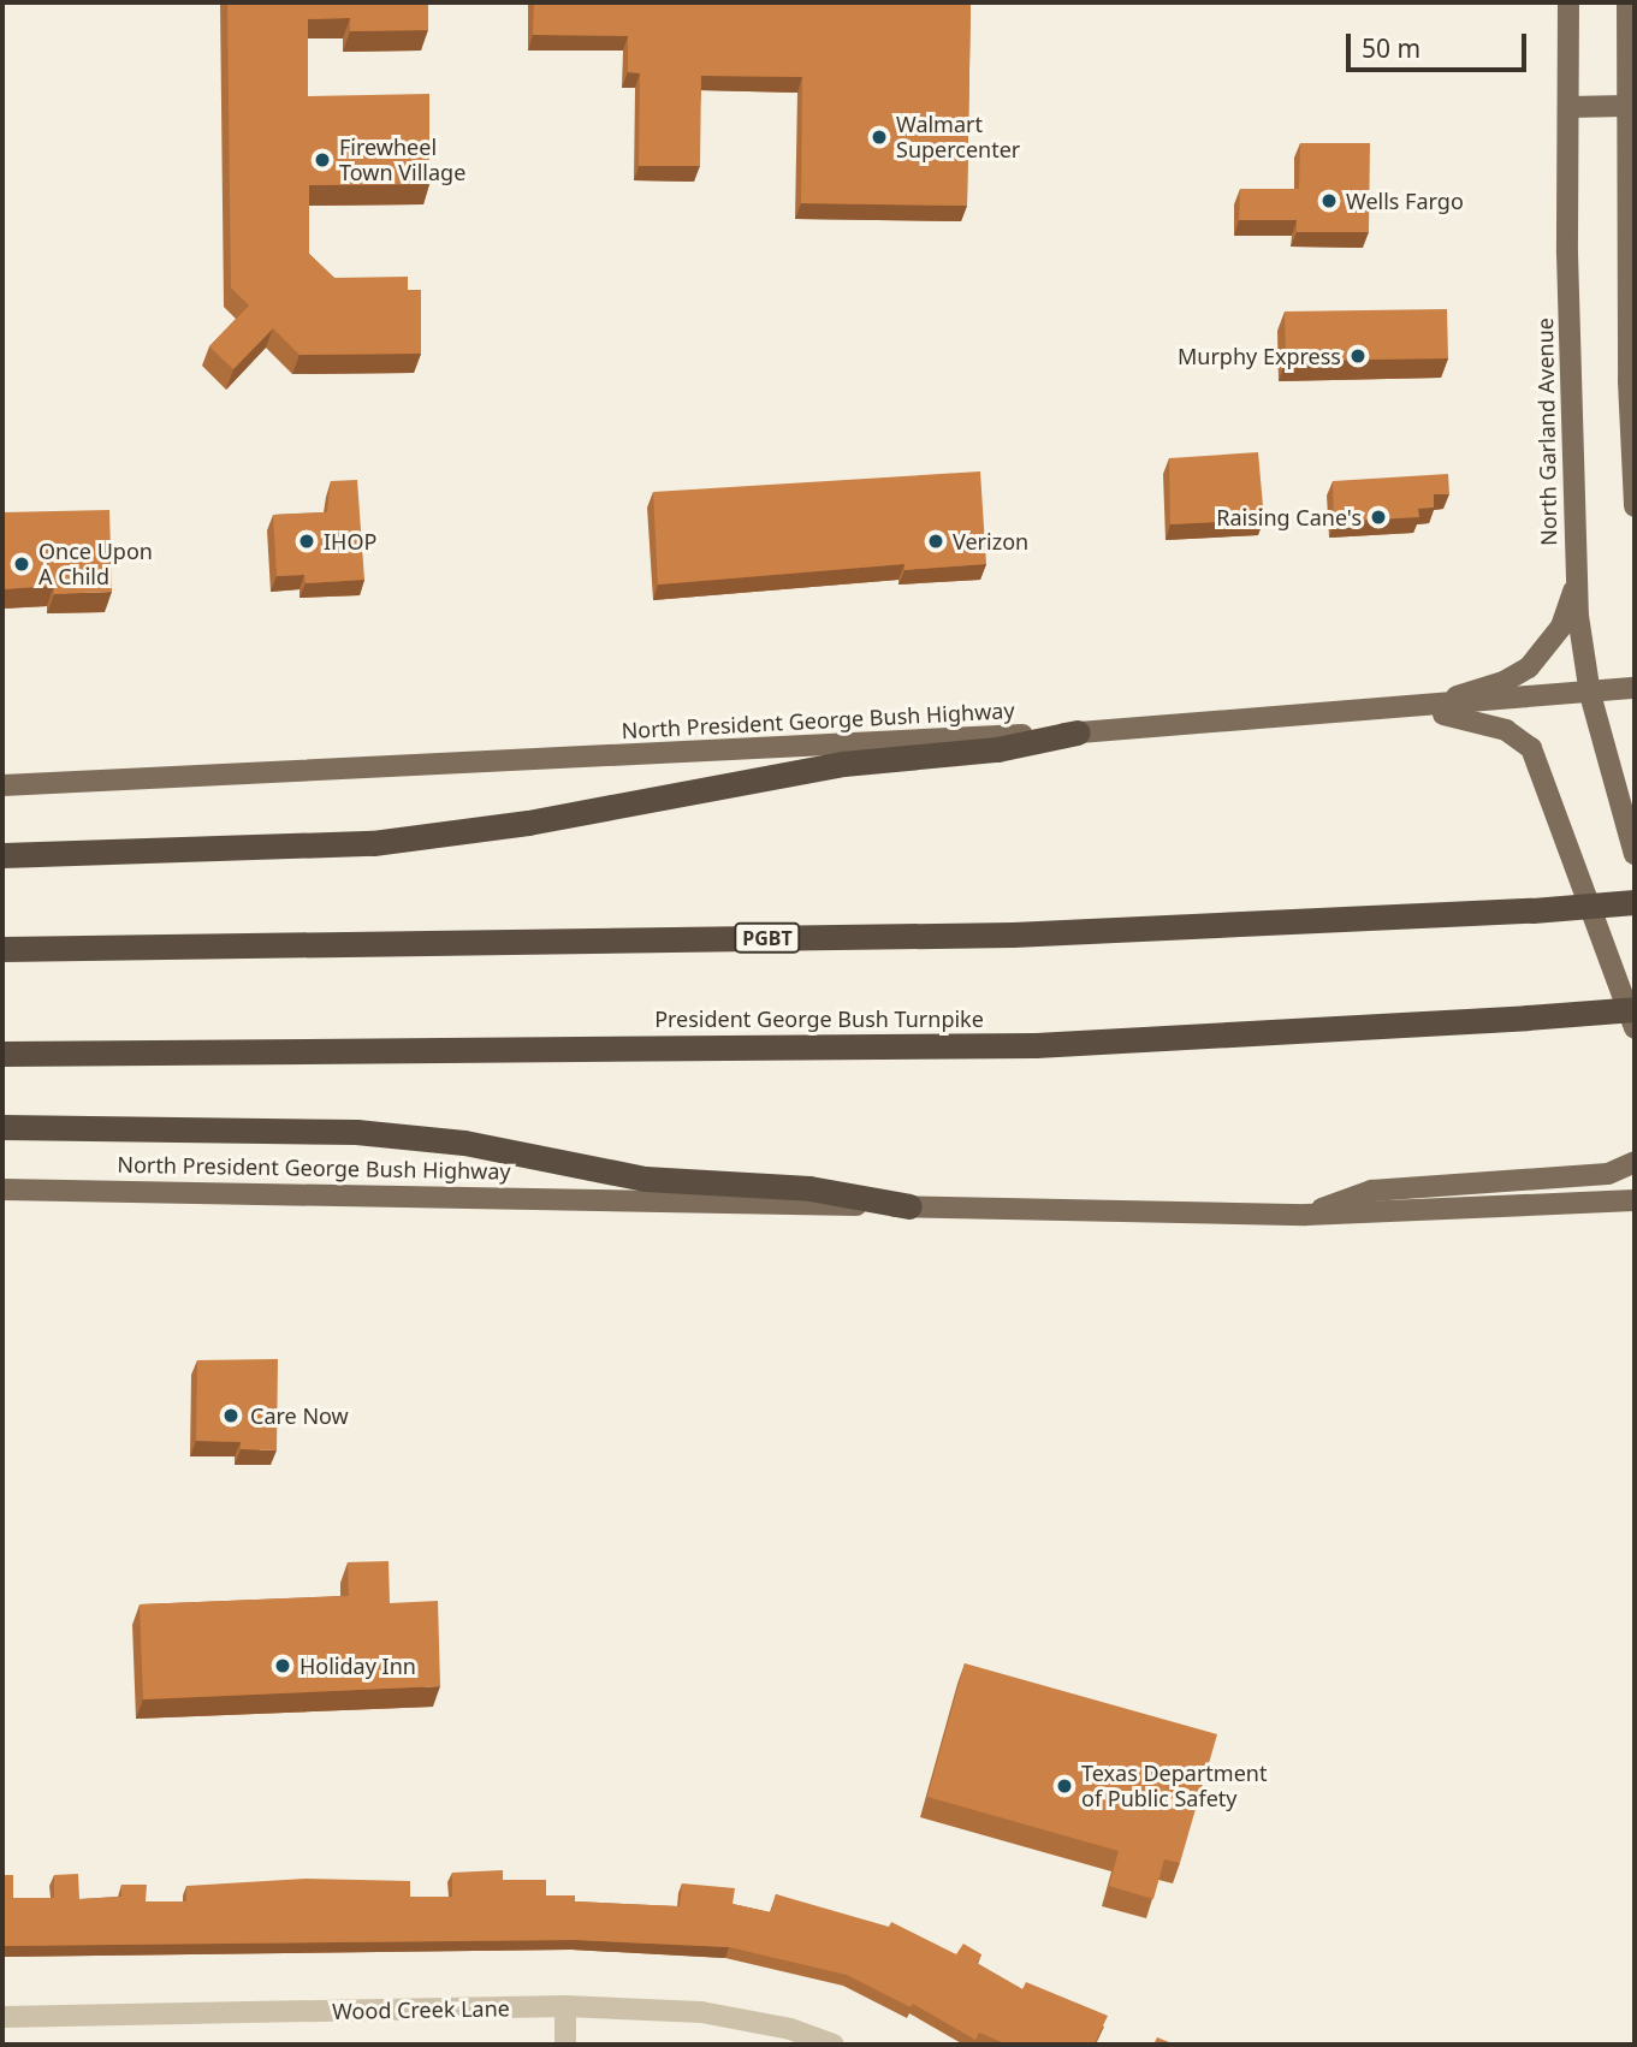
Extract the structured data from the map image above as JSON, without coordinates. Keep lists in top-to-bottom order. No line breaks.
{"streets":{"highway":["PGBT","President George Bush Turnpike"],"main road":["North Garland Avenue","North President George Bush Highway"],"street":["Wood Creek Lane"]},"crossings":[["North Garland Avenue","North President George Bush Highway"]],"places":["Walmart Supercenter","Firewheel Town Village","Wells Fargo","Murphy Express","Raising Cane's","IHOP","Verizon","Once Upon A Child","Care Now","Holiday Inn","Texas Department of Public Safety"],"scale_bar":"50 m"}
